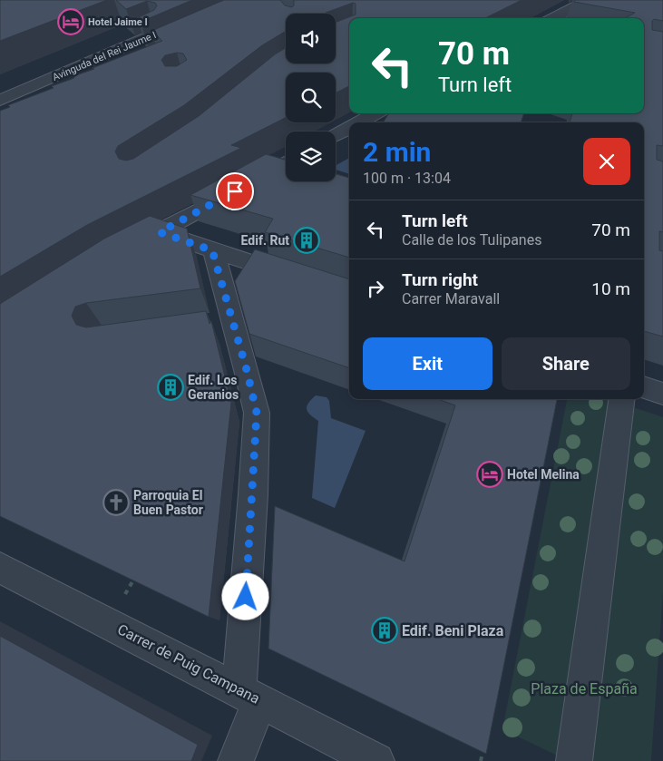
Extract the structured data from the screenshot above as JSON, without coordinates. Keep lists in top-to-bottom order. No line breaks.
{"streets":{"street":["Avinguda del Rei Jaume I","Carrer de Puig Campana"]},"parks":["Plaza de España"],"places":{"hotel":["Hotel Jaime I","Hotel Melina"],"building":["Edif. Rut","Edif. Los Geranios","Edif. Beni Plaza"],"church":["Parroquia El Buen Pastor"]},"page":{"turn":["70 m","Turn left"],"heading":["2 min","100 m · 13:04"],"list":[{"name":"Turn left","note":"Calle de los Tulipanes","value":"70 m"},{"name":"Turn right","note":"Carrer Maravall","value":"10 m"}],"buttons":["Exit","Share"]}}
